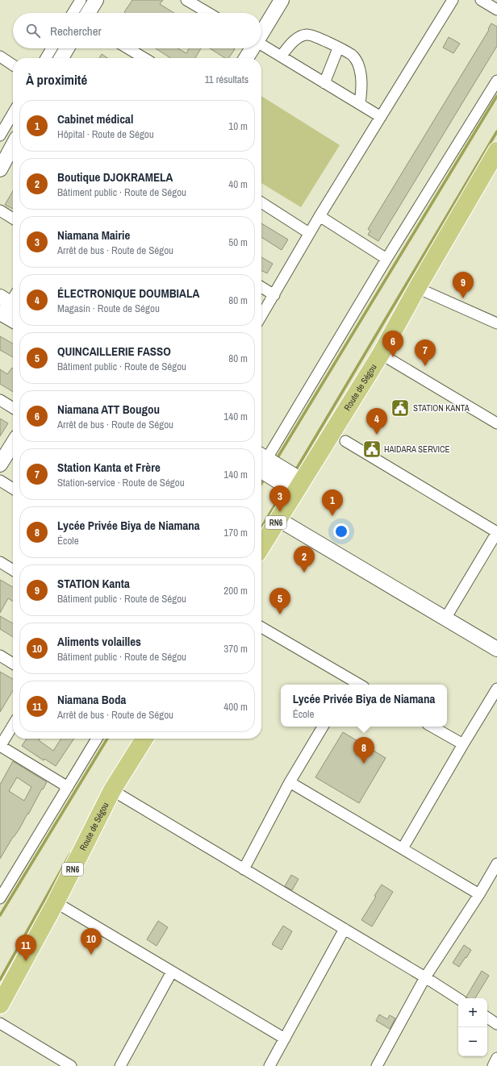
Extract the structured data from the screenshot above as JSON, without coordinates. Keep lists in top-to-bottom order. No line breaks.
{"streets":{"highway":["Route de Ségou","RN6"]},"places":{"public building":["STATION KANTA","HAIDARA SERVICE"]},"page":{"search":"Rechercher","heading":["À proximité","11 résultats"],"list":[{"mark":"1","name":"Cabinet médical","note":"Hôpital · Route de Ségou","value":"10 m"},{"mark":"2","name":"Boutique DJOKRAMELA","note":"Bâtiment public · Route de Ségou","value":"40 m"},{"mark":"3","name":"Niamana Mairie","note":"Arrêt de bus · Route de Ségou","value":"50 m"},{"mark":"4","name":"ÉLECTRONIQUE DOUMBIALA","note":"Magasin · Route de Ségou","value":"80 m"},{"mark":"5","name":"QUINCAILLERIE FASSO","note":"Bâtiment public · Route de Ségou","value":"80 m"},{"mark":"6","name":"Niamana ATT Bougou","note":"Arrêt de bus · Route de Ségou","value":"140 m"},{"mark":"7","name":"Station Kanta et Frère","note":"Station-service · Route de Ségou","value":"140 m"},{"mark":"8","name":"Lycée Privée Biya de Niamana","note":"École","value":"170 m"},{"mark":"9","name":"STATION Kanta","note":"Bâtiment public · Route de Ségou","value":"200 m"},{"mark":"10","name":"Aliments volailles","note":"Bâtiment public · Route de Ségou","value":"370 m"},{"mark":"11","name":"Niamana Boda","note":"Arrêt de bus · Route de Ségou","value":"400 m"}],"pins":["9","6","7","4","3","1","2","5","8","10","11"],"popup":["Lycée Privée Biya de Niamana","École"],"map_buttons":["+","−"]}}
